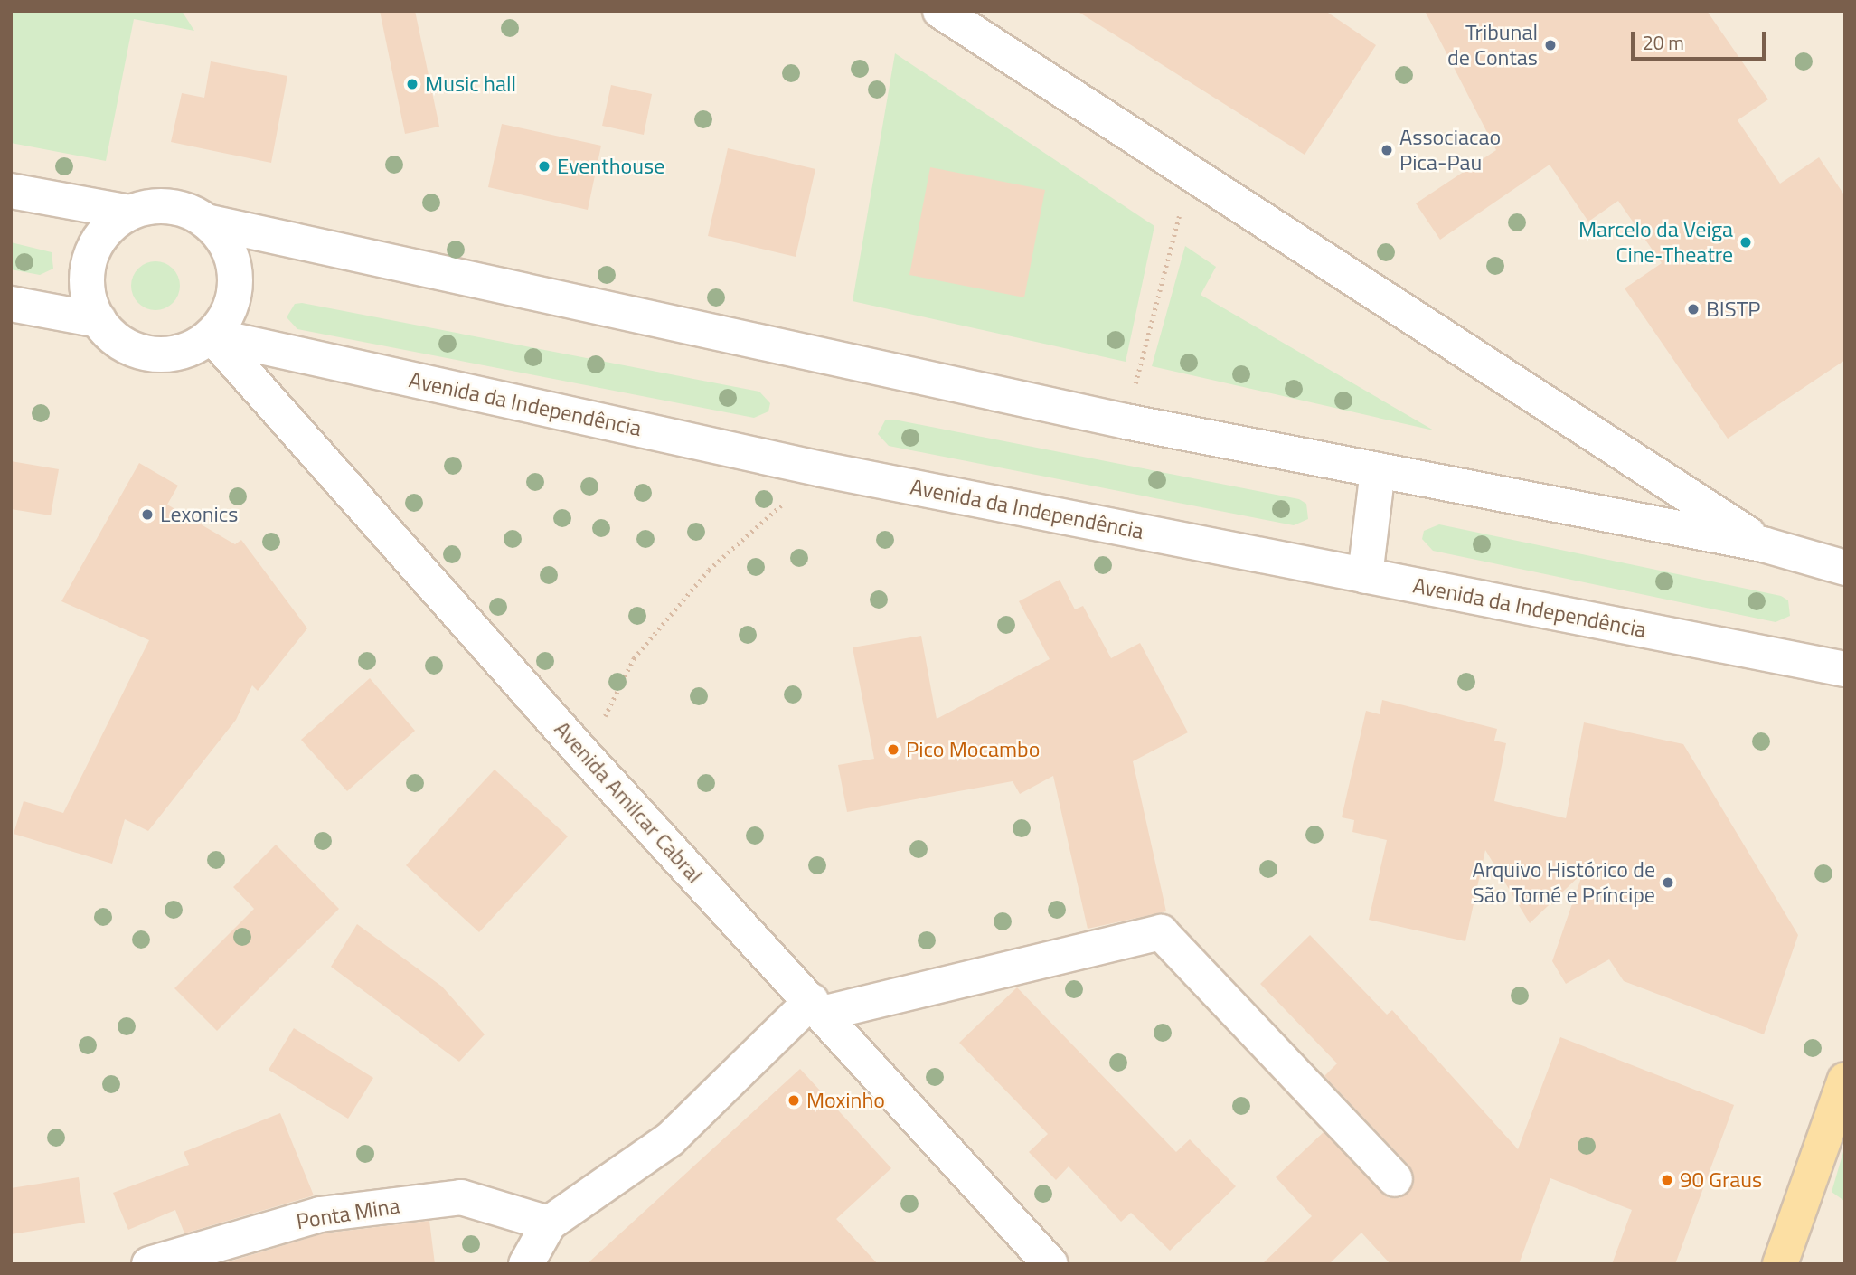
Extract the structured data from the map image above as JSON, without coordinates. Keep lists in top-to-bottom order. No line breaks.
{"streets":{"street":["Avenida da Independência","Avenida Amilcar Cabral","Ponta Mina"]},"crossings":[["Avenida da Independência","Avenida Amilcar Cabral"]],"places":["Tribunal de Contas","Music hall","Associacao Pica-Pau","Eventhouse","Marcelo da Veiga Cine‐Theatre","BISTP","Lexonics","Pico Mocambo","Arquivo Histórico de São Tomé e Príncipe","Moxinho","90 Graus"],"scale_bar":"20 m"}
